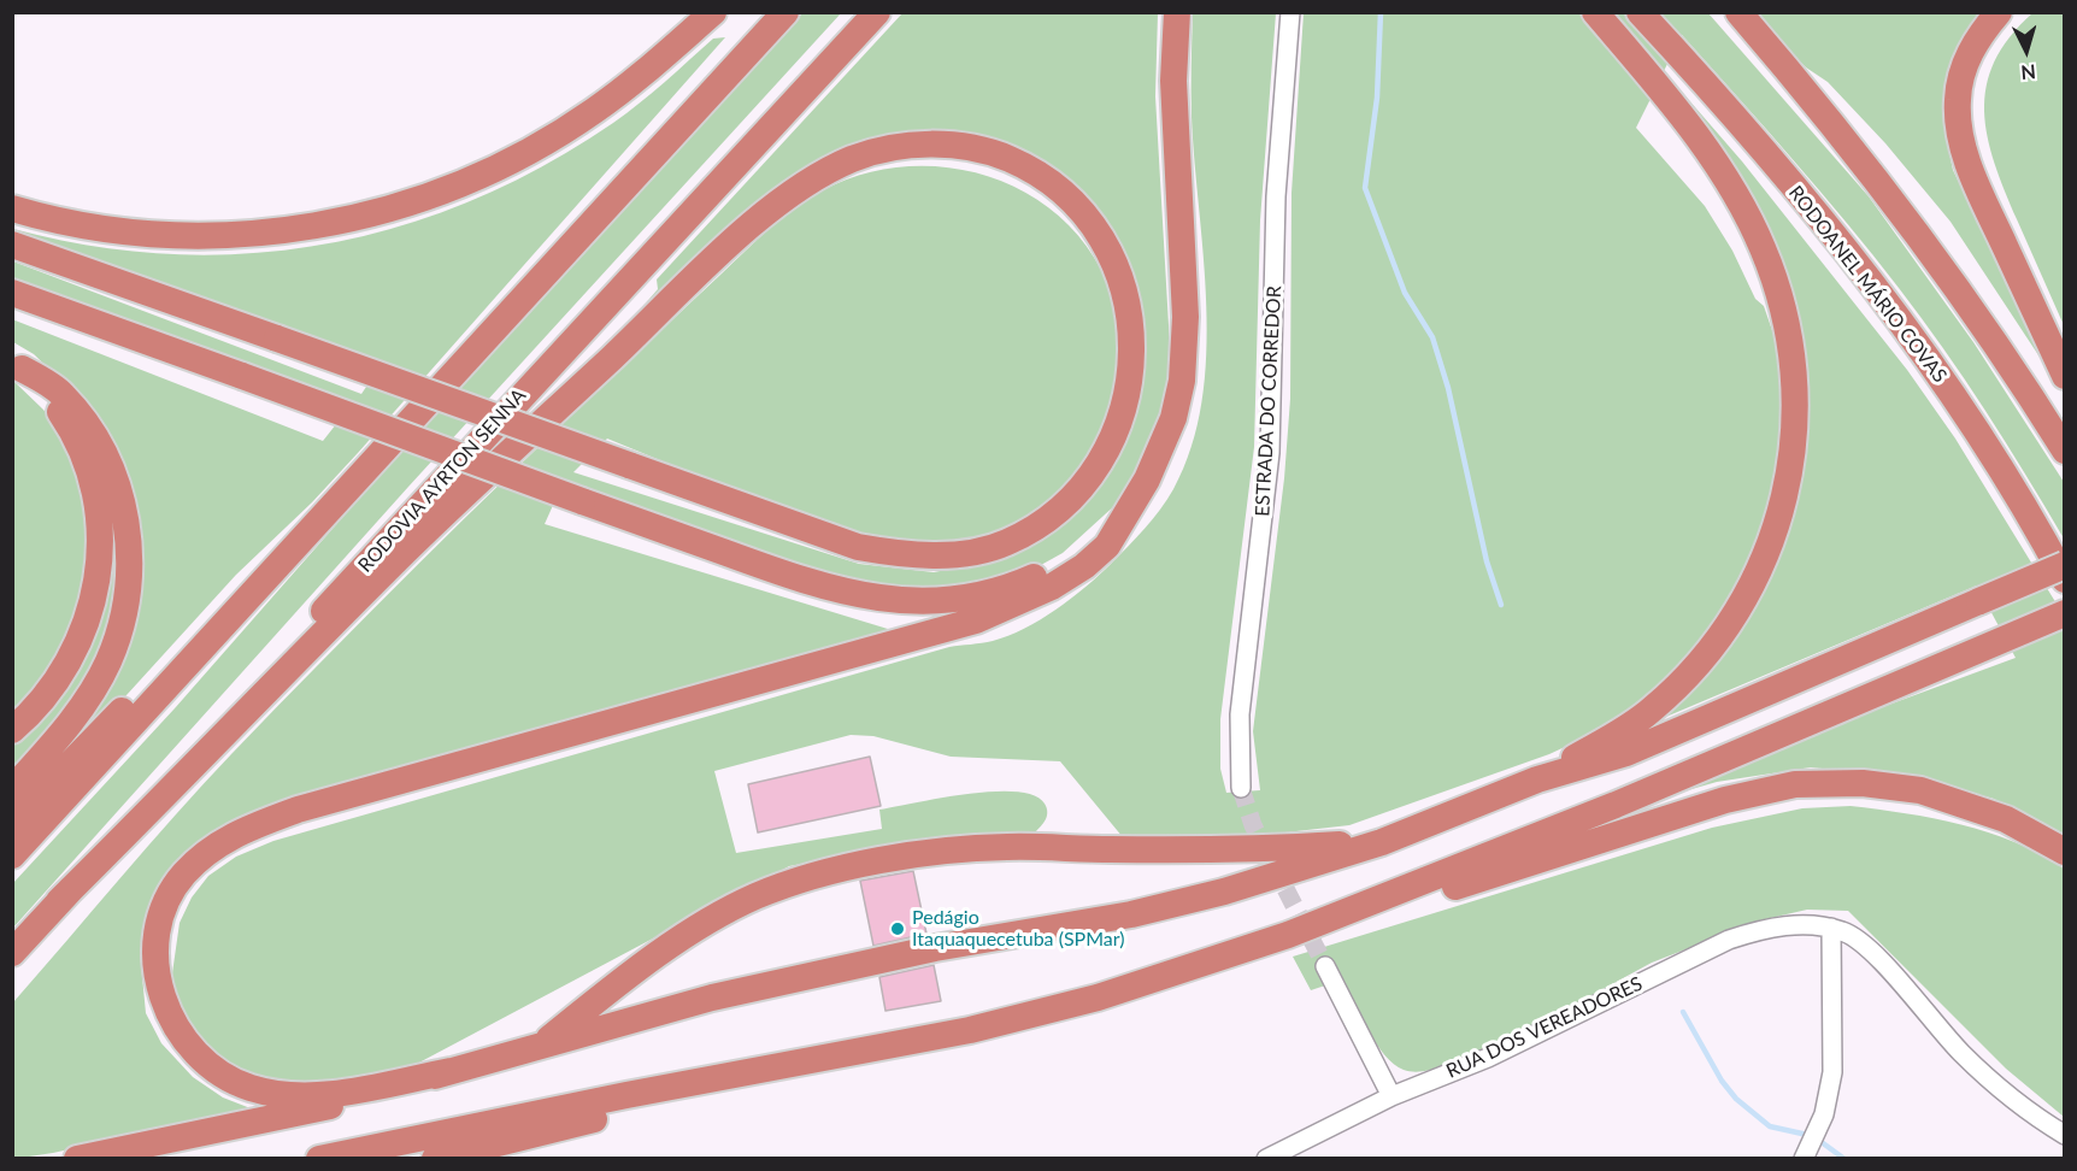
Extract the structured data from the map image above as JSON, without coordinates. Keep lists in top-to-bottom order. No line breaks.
{"streets":{"highway":["RODOANEL MÁRIO COVAS","RODOVIA AYRTON SENNA"],"street":["ESTRADA DO CORREDOR","RUA DOS VEREADORES"]},"places":["Pedágio Itaquaquecetuba (SPMar)"],"north":"bottom"}
